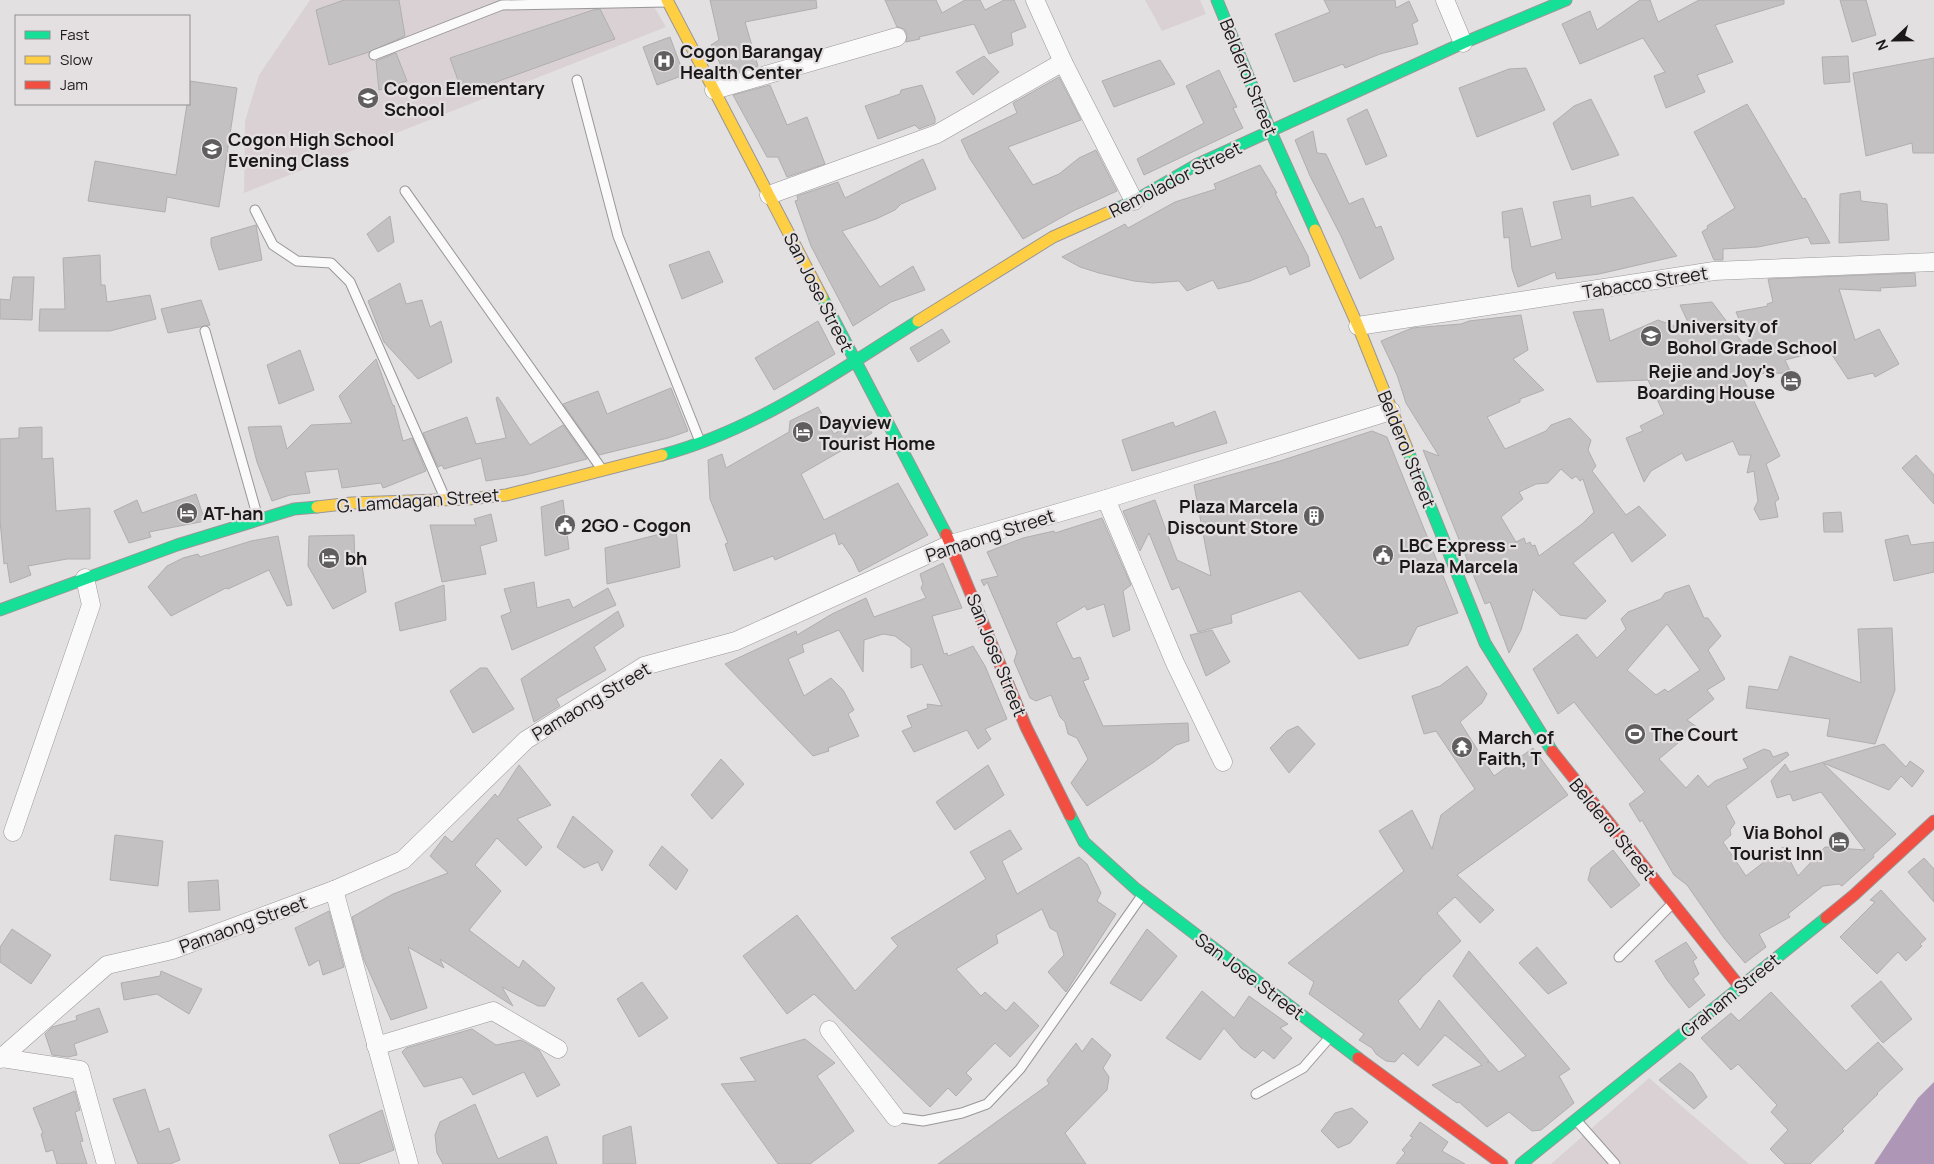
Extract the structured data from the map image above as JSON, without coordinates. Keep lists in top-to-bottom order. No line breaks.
{"streets":{"street":["Belderol Street","Remolador Street","Tabacco Street","San Jose Street","G. Lamdagan Street","Pamaong Street","Graham Street"]},"crossings":[["Belderol Street","Remolador Street"],["Belderol Street","Tabacco Street"],["Belderol Street","Pamaong Street"],["Belderol Street","Graham Street"],["Remolador Street","San Jose Street"],["Remolador Street","G. Lamdagan Street"],["San Jose Street","G. Lamdagan Street"],["San Jose Street","Pamaong Street"]],"places":{"hospital":["Cogon Barangay Health Center"],"school or university":["Cogon Elementary School","Cogon High School Evening Class","University of Bohol Grade School"],"hotel":["Rejie and Joy's Boarding House","Dayview Tourist Home","AT-han","bh","Via Bohol Tourist Inn"],"building":["Plaza Marcela Discount Store"],"public building":["2GO - Cogon","LBC Express - Plaza Marcela"],"sports":["The Court"],"temple":["March of Faith, T"]},"legend":["Fast","Slow","Jam"],"north":"left"}
